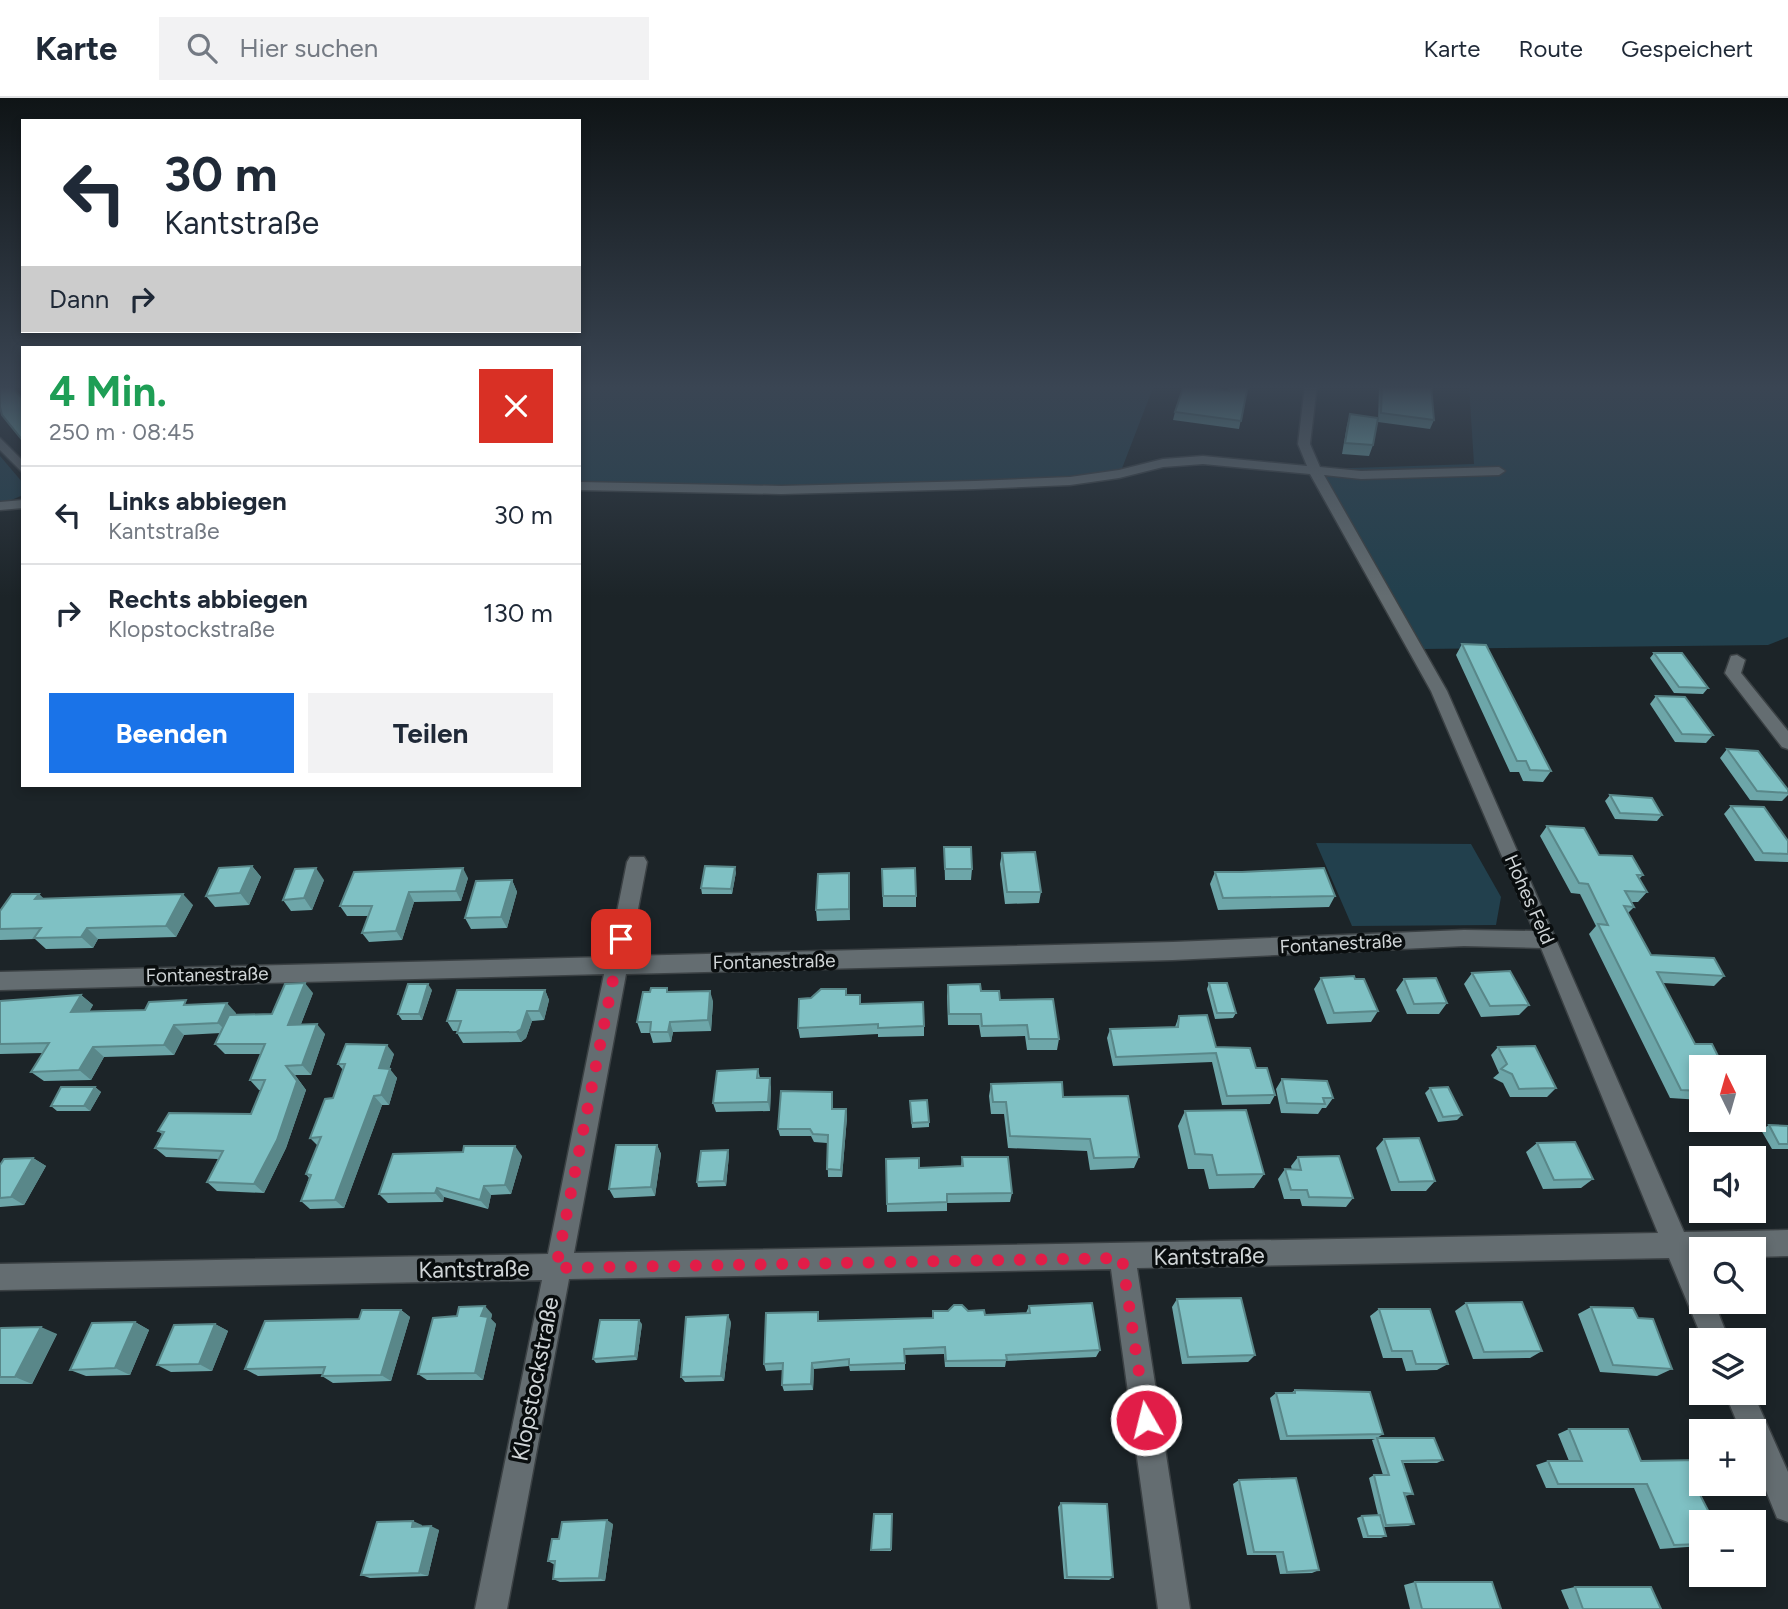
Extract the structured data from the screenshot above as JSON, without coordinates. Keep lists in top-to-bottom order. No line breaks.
{"streets":{"street":["Hohes Feld","Fontanestraße","Kantstraße","Klopstockstraße"]},"crossings":[["Hohes Feld","Fontanestraße"],["Hohes Feld","Kantstraße"],["Fontanestraße","Klopstockstraße"],["Kantstraße","Klopstockstraße"]],"north":"top","page":{"header":"Karte","search":"Hier suchen","nav":["Karte","Route","Gespeichert"],"turn":["30 m","Kantstraße"],"then":"Dann","heading":["4 Min.","250 m · 08:45"],"list":[{"name":"Links abbiegen","note":"Kantstraße","value":"30 m"},{"name":"Rechts abbiegen","note":"Klopstockstraße","value":"130 m"}],"buttons":["Beenden","Teilen"],"map_buttons":["+","−"]}}
